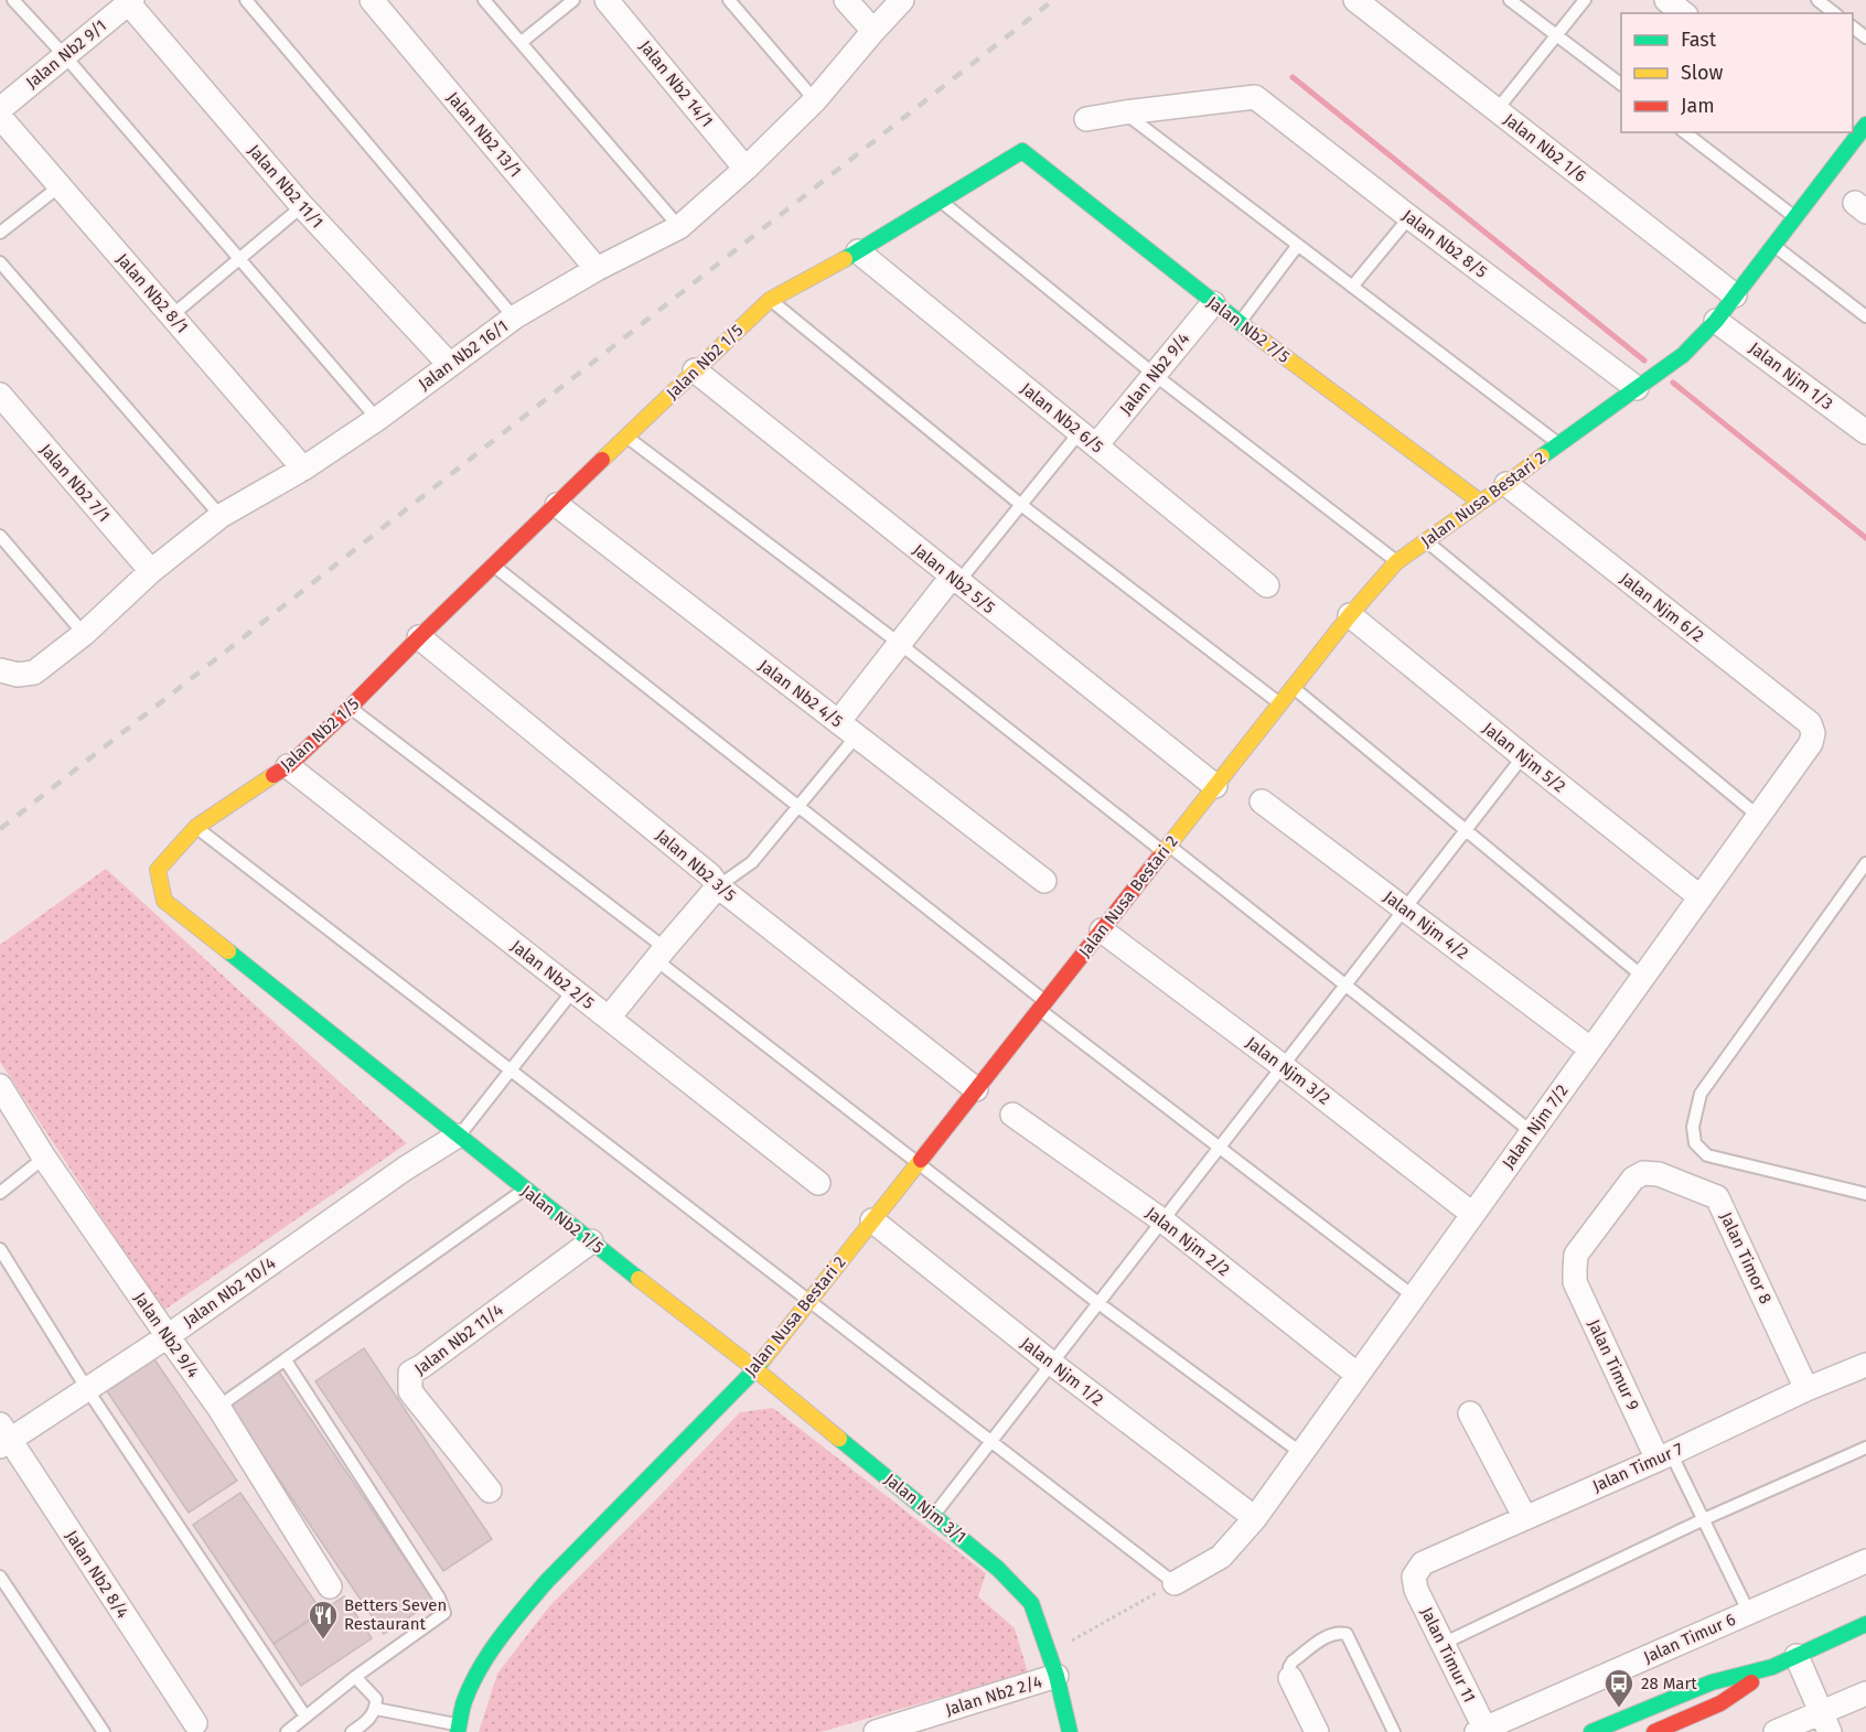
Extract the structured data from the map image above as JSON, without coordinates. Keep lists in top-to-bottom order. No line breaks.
{"streets":{"street":["Jalan Nb2 9/1","Jalan Nb2 14/1","Jalan Nb2 13/1","Jalan Nb2 1/6","Jalan Nb2 11/1","Jalan Nb2 8/5","Jalan Nb2 8/1","Jalan Nb2 7/5","Jalan Nb2 16/1","Jalan Nb2 1/5","Jalan Nb2 9/4","Jalan Njm 1/3","Jalan Nb2 6/5","Jalan Nb2 7/1","Jalan Nusa Bestari 2","Jalan Nb2 5/5","Jalan Njm 6/2","Jalan Nb2 4/5","Jalan Njm 5/2","Jalan Nb2 3/5","Jalan Njm 4/2","Jalan Nb2 2/5","Jalan Njm 3/2","Jalan Njm 7/2","Jalan Njm 2/2","Jalan Timor 8","Jalan Nb2 10/4","Jalan Nb2 11/4","Jalan Timur 9","Jalan Njm 1/2","Jalan Timur 7","Jalan Njm 3/1","Jalan Nb2 8/4","Jalan Timur 6","Jalan Timur 11","Jalan Nb2 2/4"]},"crossings":[["Jalan Nb2 9/1","Jalan Nb2 11/1"],["Jalan Nb2 14/1","Jalan Nb2 16/1"],["Jalan Nb2 13/1","Jalan Nb2 16/1"],["Jalan Nb2 1/6","Jalan Nusa Bestari 2"],["Jalan Nb2 11/1","Jalan Nb2 16/1"],["Jalan Nb2 8/5","Jalan Nusa Bestari 2"],["Jalan Nb2 8/1","Jalan Nb2 16/1"],["Jalan Nb2 7/5","Jalan Nb2 1/5"],["Jalan Nb2 7/5","Jalan Nb2 9/4"],["Jalan Nb2 7/5","Jalan Nusa Bestari 2"],["Jalan Nb2 16/1","Jalan Nb2 7/1"],["Jalan Nb2 1/5","Jalan Nb2 6/5"],["Jalan Nb2 1/5","Jalan Nusa Bestari 2"],["Jalan Nb2 1/5","Jalan Nb2 5/5"],["Jalan Nb2 1/5","Jalan Nb2 4/5"],["Jalan Nb2 1/5","Jalan Nb2 3/5"],["Jalan Nb2 1/5","Jalan Nb2 2/5"],["Jalan Nb2 1/5","Jalan Nb2 10/4"],["Jalan Nb2 1/5","Jalan Nb2 11/4"],["Jalan Nb2 1/5","Jalan Njm 3/1"],["Jalan Nb2 9/4","Jalan Nb2 6/5"],["Jalan Nb2 9/4","Jalan Nb2 10/4"],["Jalan Njm 1/3","Jalan Nusa Bestari 2"],["Jalan Nusa Bestari 2","Jalan Nb2 5/5"],["Jalan Nusa Bestari 2","Jalan Njm 6/2"],["Jalan Nusa Bestari 2","Jalan Njm 5/2"],["Jalan Nusa Bestari 2","Jalan Nb2 3/5"],["Jalan Nusa Bestari 2","Jalan Njm 3/2"],["Jalan Nusa Bestari 2","Jalan Njm 1/2"],["Jalan Nusa Bestari 2","Jalan Njm 3/1"],["Jalan Njm 6/2","Jalan Njm 7/2"],["Jalan Njm 5/2","Jalan Njm 7/2"],["Jalan Njm 4/2","Jalan Njm 7/2"],["Jalan Njm 3/2","Jalan Njm 7/2"],["Jalan Njm 7/2","Jalan Njm 2/2"],["Jalan Njm 7/2","Jalan Njm 1/2"],["Jalan Timor 8","Jalan Timur 9"],["Jalan Timor 8","Jalan Timur 7"],["Jalan Nb2 10/4","Jalan Nb2 8/4"],["Jalan Timur 9","Jalan Timur 7"],["Jalan Timur 7","Jalan Timur 11"],["Jalan Njm 3/1","Jalan Nb2 2/4"],["Jalan Timur 6","Jalan Timur 11"]],"places":{"restaurant":["Betters Seven Restaurant"],"bus stop":["28 Mart"]},"legend":["Fast","Slow","Jam"]}
